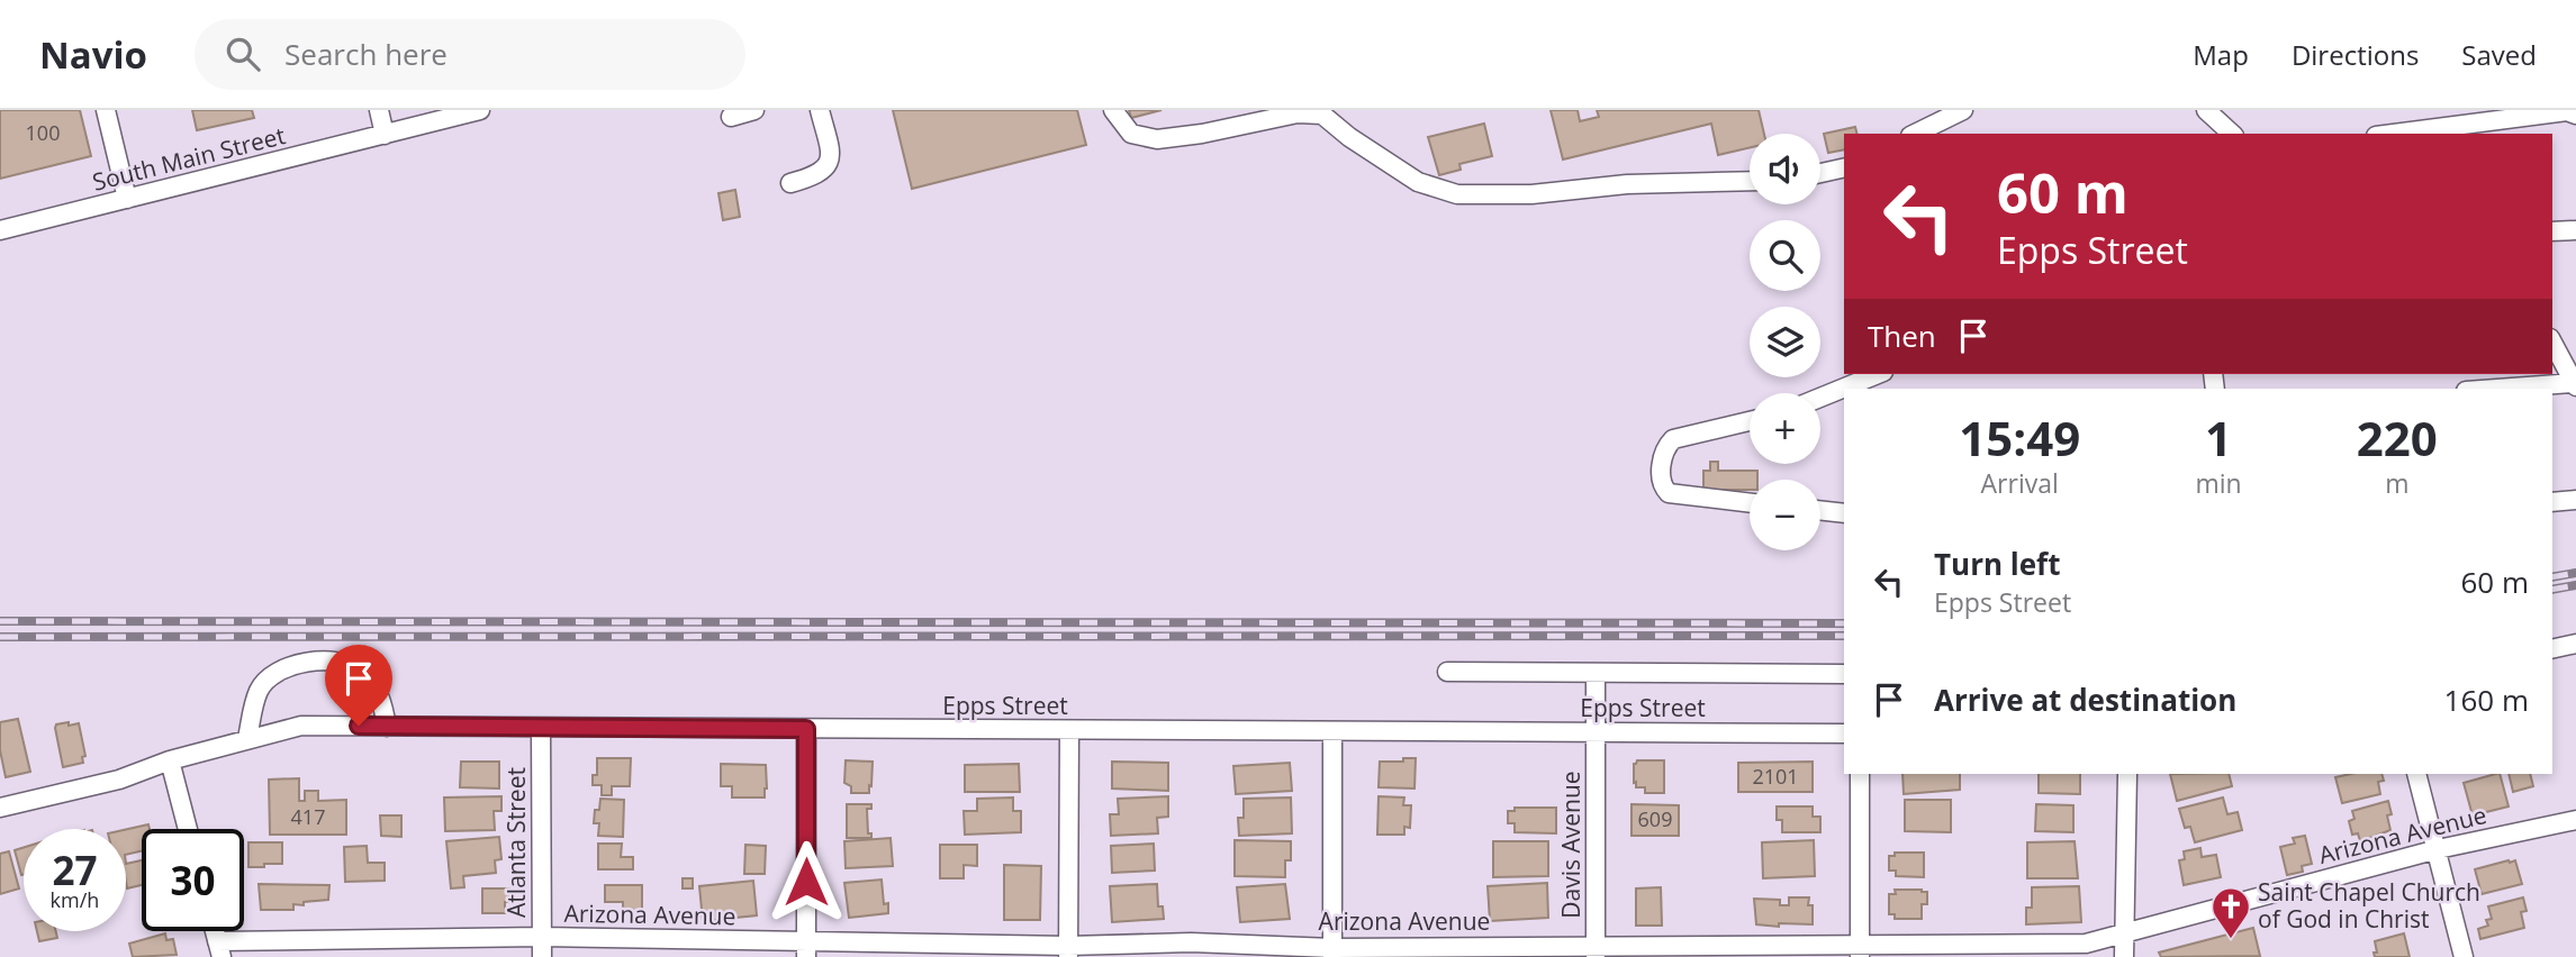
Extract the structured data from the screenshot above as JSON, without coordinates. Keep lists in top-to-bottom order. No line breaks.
{"streets":{"street":["South Main Street","Epps Street","Arizona Avenue","Atlanta Street","Davis Avenue"]},"crossings":[["Epps Street","Atlanta Street"],["Epps Street","Davis Avenue"],["Arizona Avenue","Atlanta Street"],["Arizona Avenue","Davis Avenue"]],"places":{"church":["Saint Chapel Church of God in Christ"]},"house_numbers":["100","2101","417","609"],"page":{"header":"Navio","search":"Search here","nav":["Map","Directions","Saved"],"map_buttons":["+","−"],"turn":["60 m","Epps Street"],"then":"Then","eta":["15:49","Arrival","1","min","220","m"],"list":[{"name":"Turn left","note":"Epps Street","value":"60 m"},{"name":"Arrive at destination","value":"160 m"}],"speed":"27 km/h","limit":"30"}}
